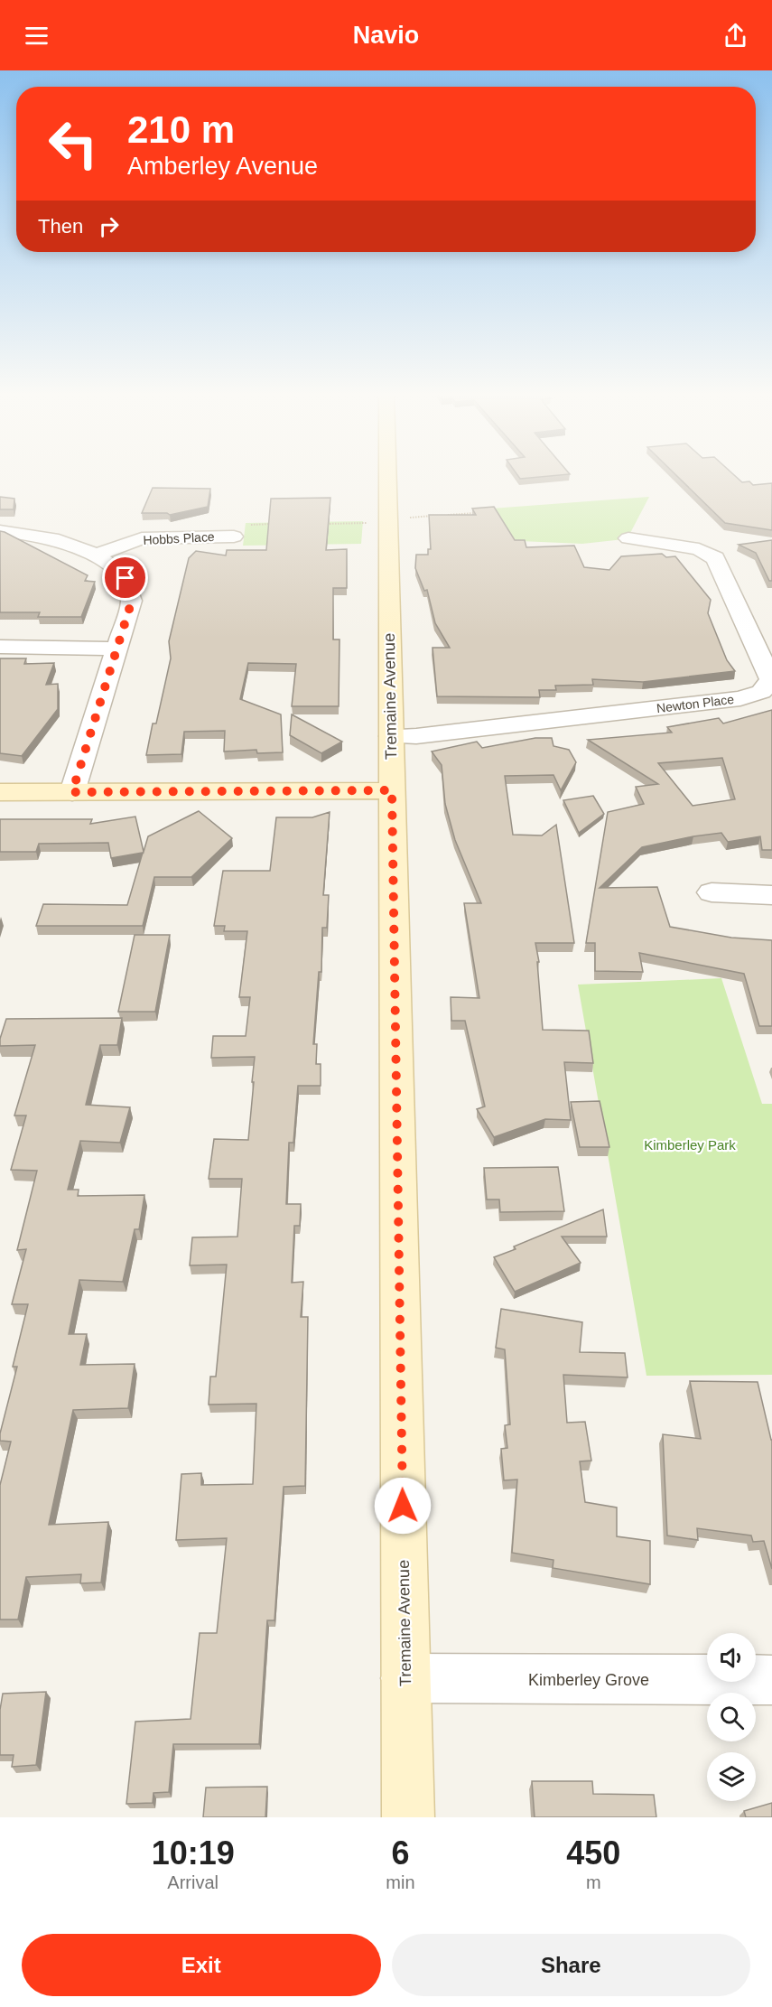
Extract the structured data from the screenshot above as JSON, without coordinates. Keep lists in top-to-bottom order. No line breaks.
{"streets":{"main road":["Tremaine Avenue"],"street":["Hobbs Place","Newton Place","Kimberley Grove"]},"crossings":[["Tremaine Avenue","Newton Place"],["Tremaine Avenue","Kimberley Grove"]],"parks":["Kimberley Park"],"page":{"header":"Navio","turn":["210 m","Amberley Avenue"],"then":"Then","eta":["10:19","Arrival","6","min","450","m"],"buttons":["Exit","Share"]}}
